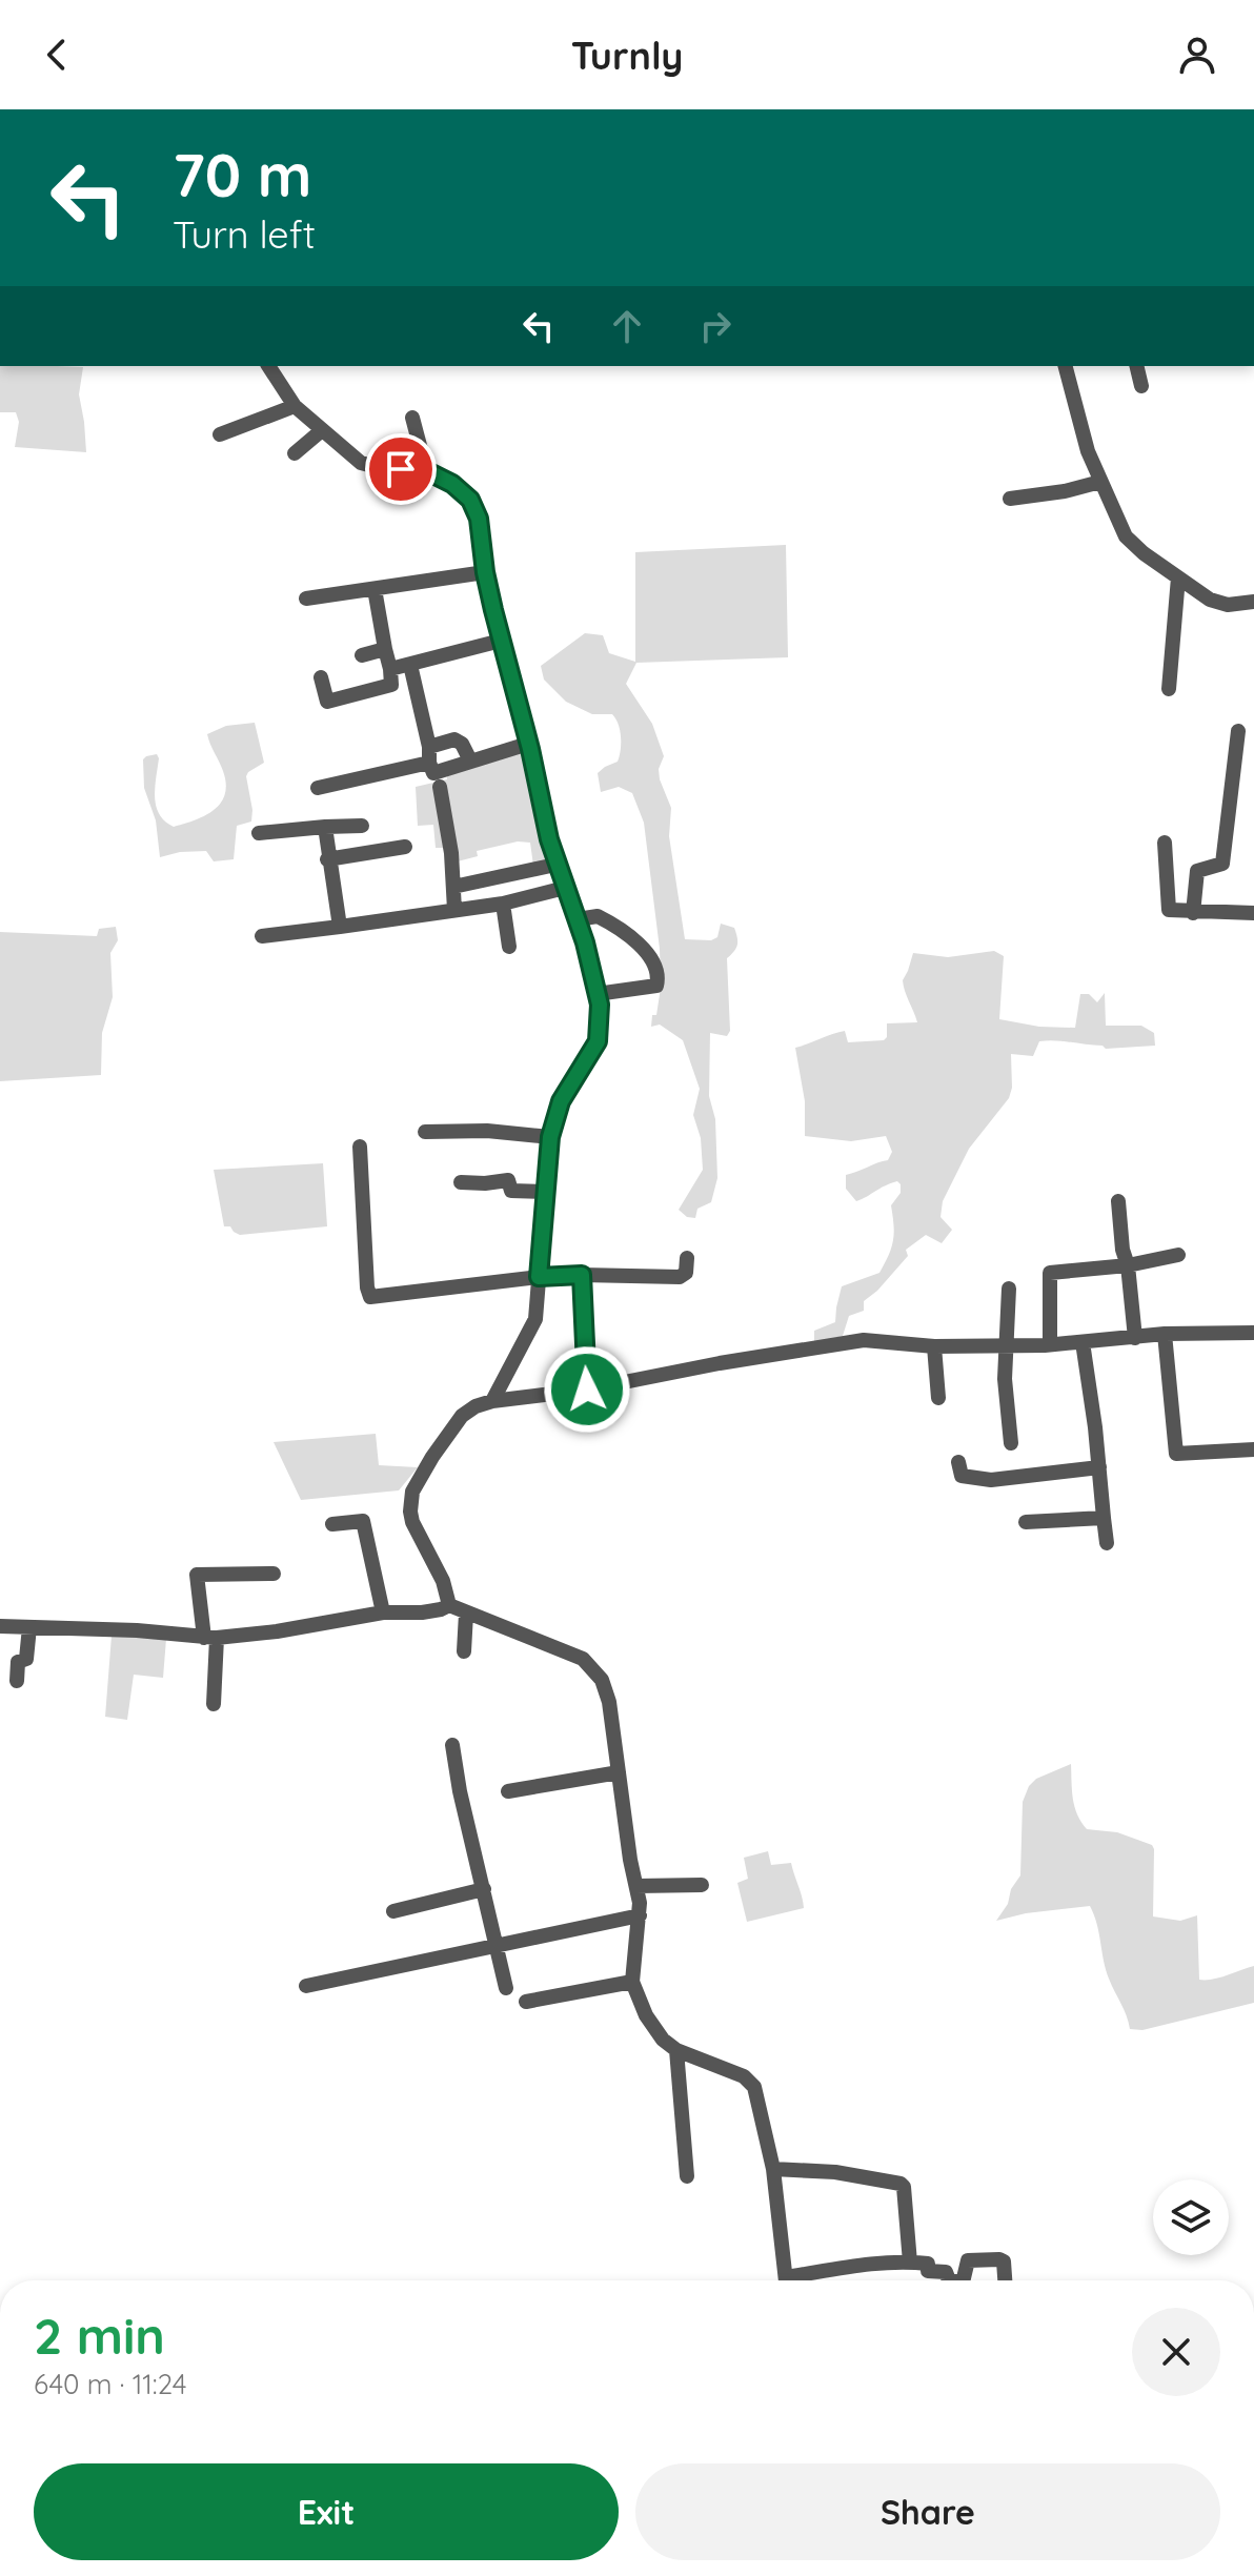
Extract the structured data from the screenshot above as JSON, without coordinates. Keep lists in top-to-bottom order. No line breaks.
{"page":{"header":"Turnly","turn":["70 m","Turn left"],"heading":["2 min","640 m · 11:24"],"buttons":["Exit","Share"]}}
